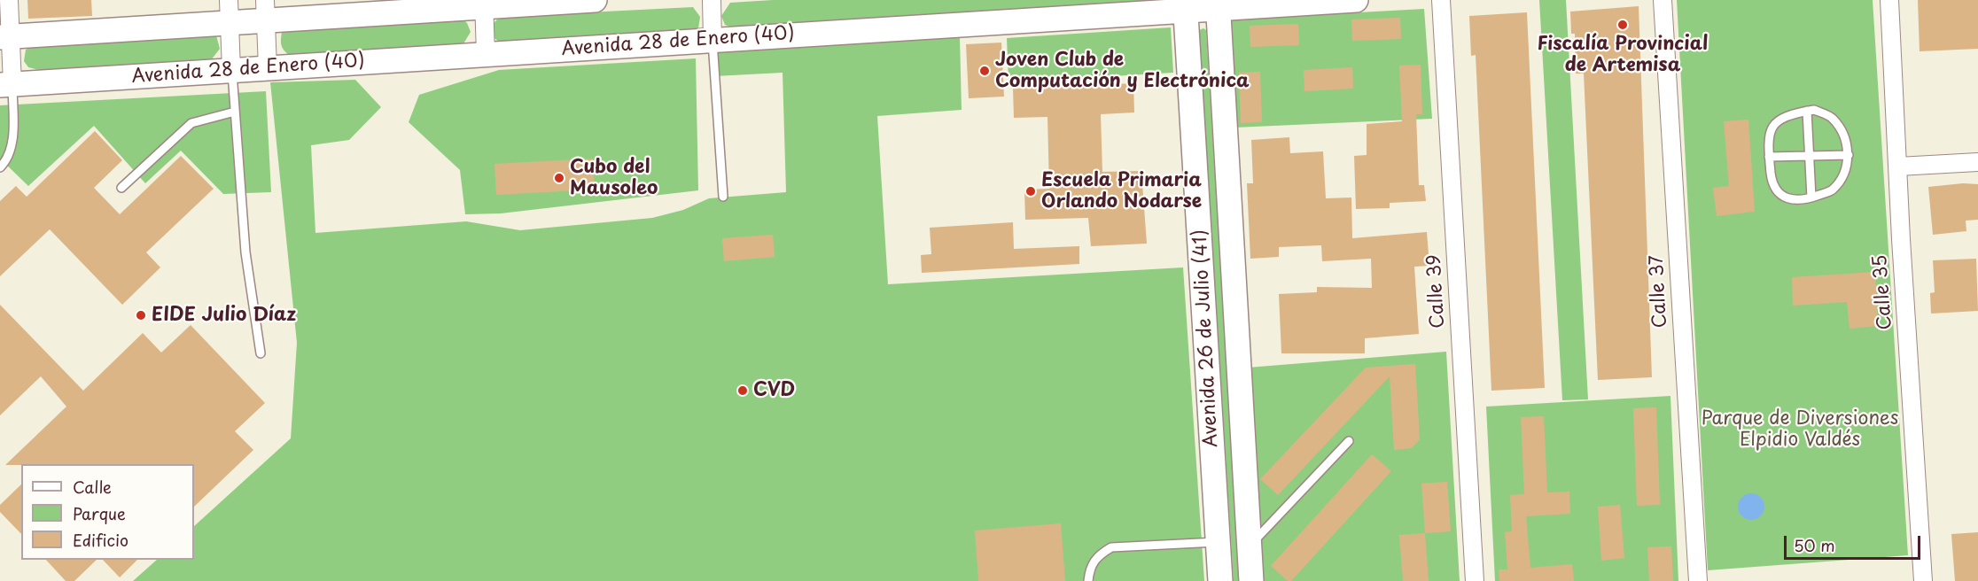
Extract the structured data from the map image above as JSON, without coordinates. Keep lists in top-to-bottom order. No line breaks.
{"streets":{"main road":["Avenida 28 de Enero (40)","Avenida 26 de Julio (41)"],"street":["Calle 39","Calle 37","Calle 35"]},"crossings":[["Avenida 28 de Enero (40)","Avenida 26 de Julio (41)"]],"parks":["Parque de Diversiones Elpidio Valdés"],"places":["Fiscalía Provincial de Artemisa","Joven Club de Computación y Electrónica","Cubo del Mausoleo","Escuela Primaria Orlando Nodarse","EIDE Julio Díaz","CVD"],"legend":["Calle","Parque","Edificio"],"scale_bar":"50 m"}
